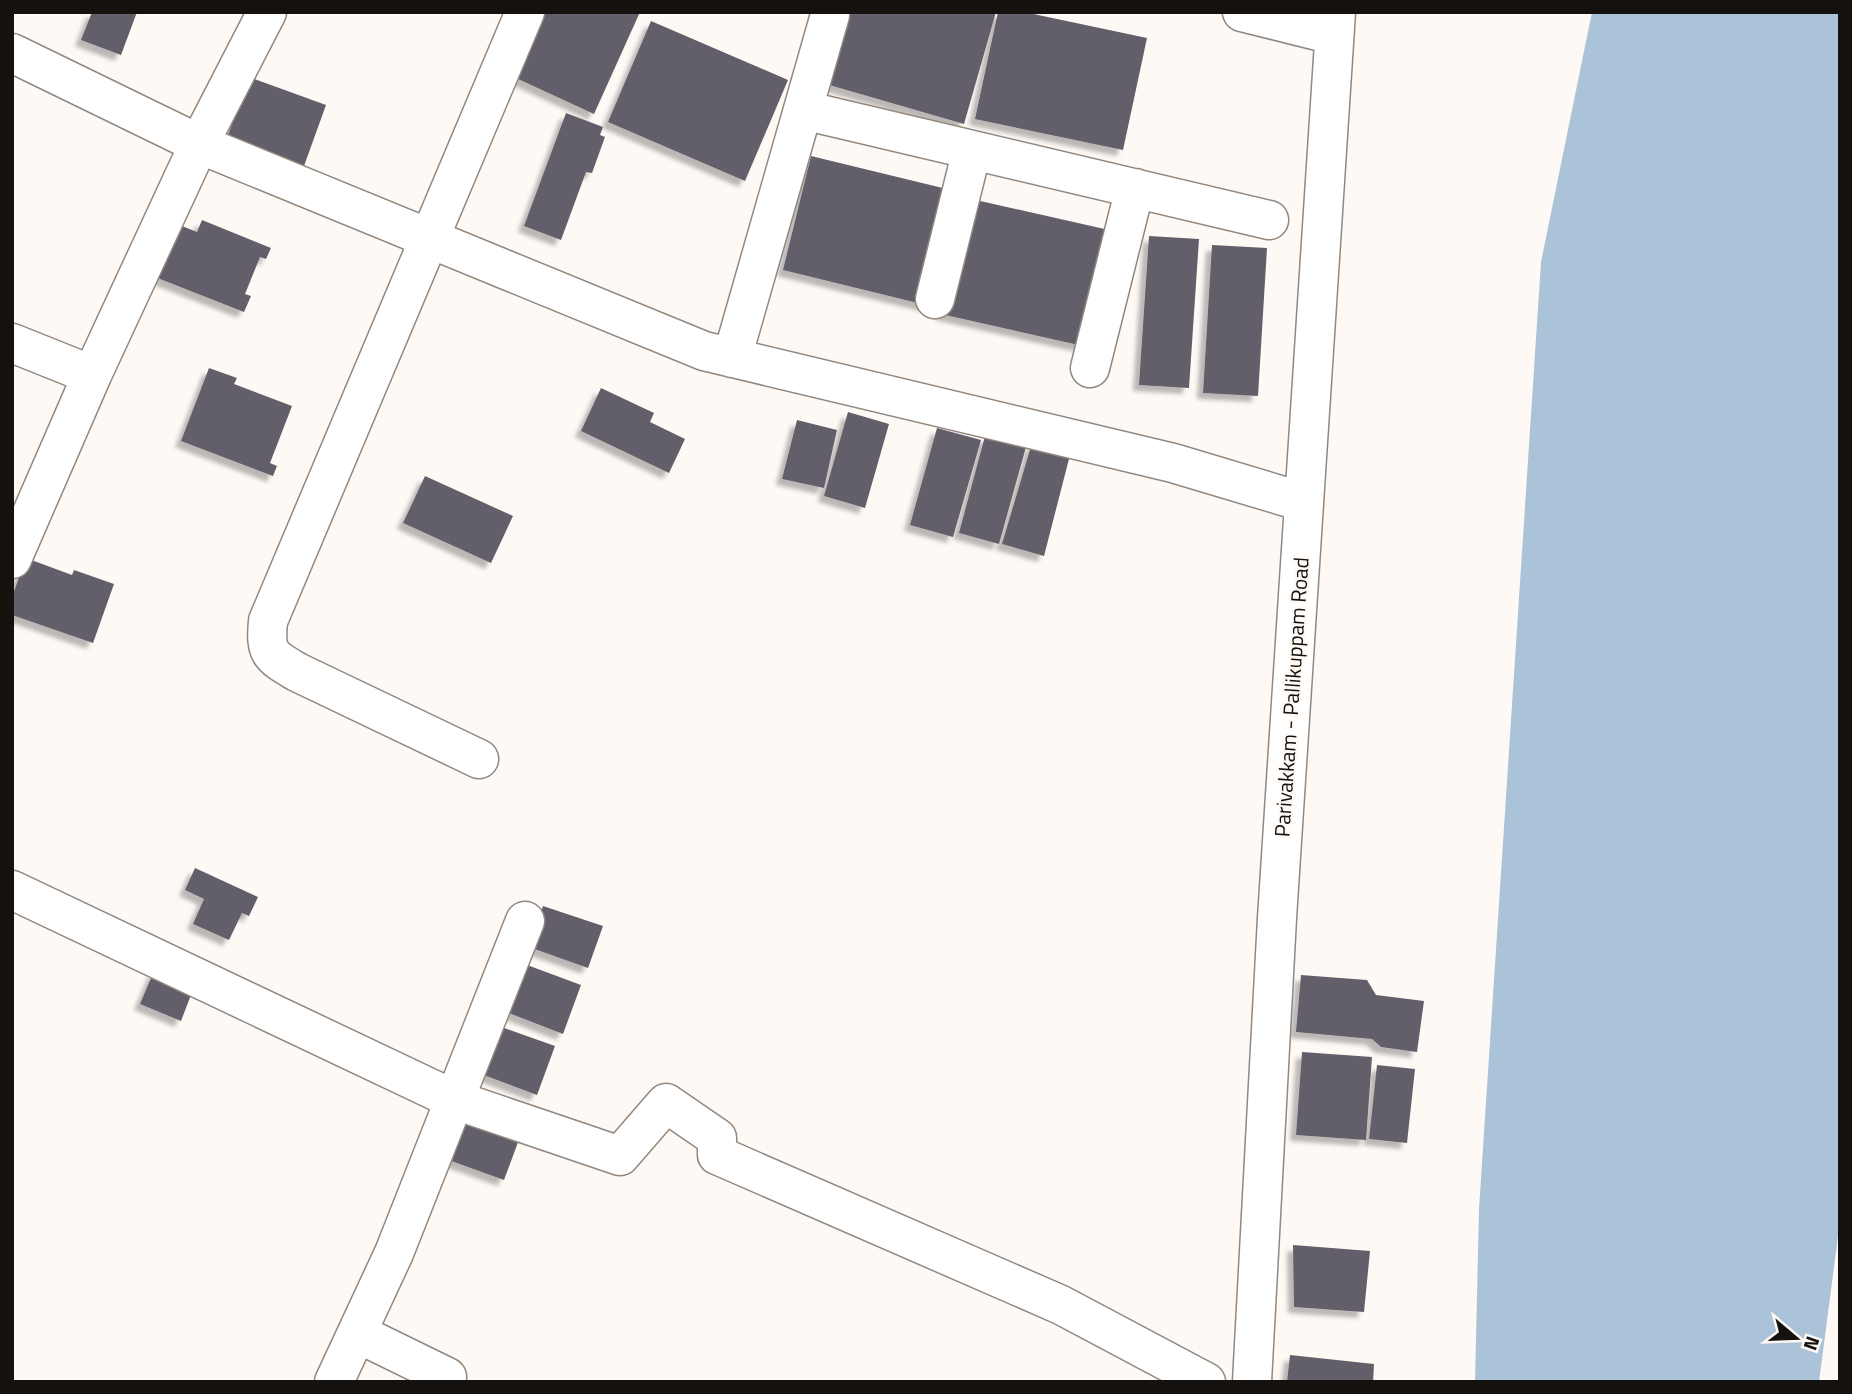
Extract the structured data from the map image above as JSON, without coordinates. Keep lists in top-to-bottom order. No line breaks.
{"streets":{"street":["Parivakkam - Pallikuppam Road"]},"north":"right"}
